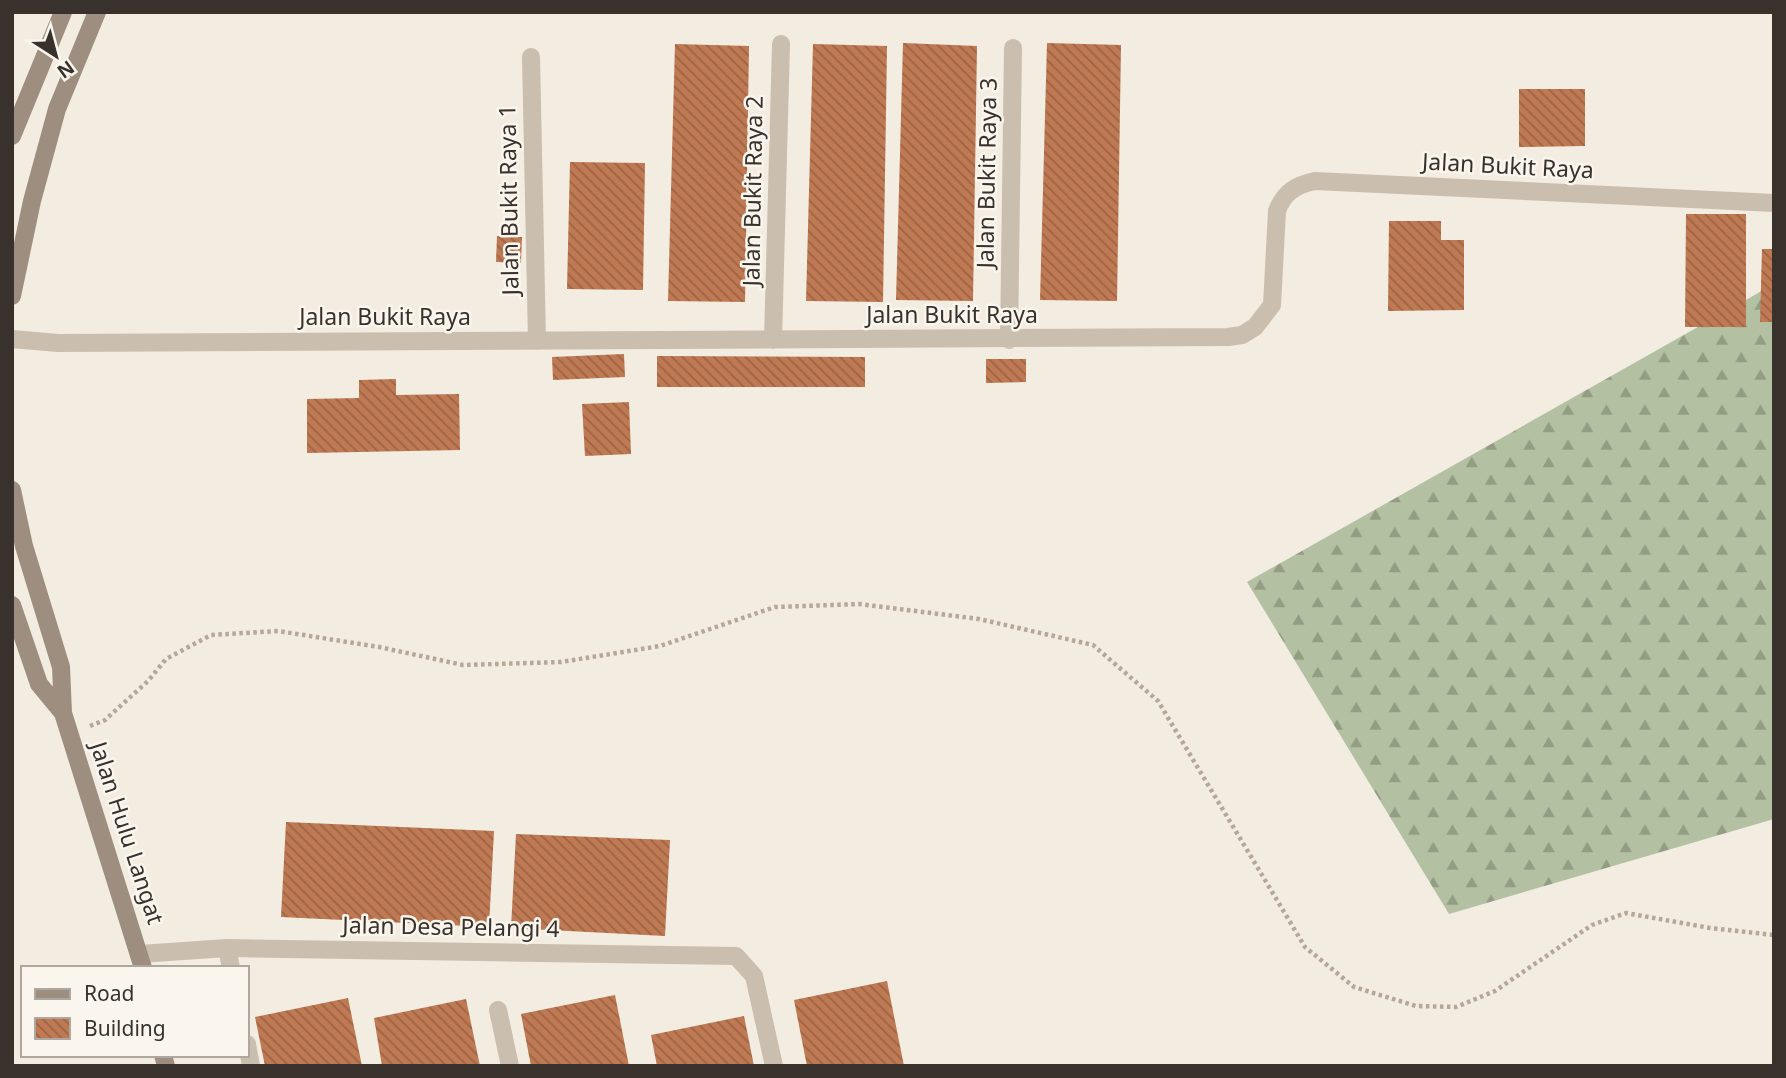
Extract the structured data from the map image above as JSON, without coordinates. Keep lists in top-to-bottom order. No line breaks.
{"streets":{"main road":["Jalan Hulu Langat"],"street":["Jalan Bukit Raya","Jalan Bukit Raya 3","Jalan Bukit Raya 2","Jalan Bukit Raya 1","Jalan Desa Pelangi 4"]},"crossings":[["Jalan Bukit Raya","Jalan Bukit Raya 3"],["Jalan Bukit Raya","Jalan Bukit Raya 2"],["Jalan Bukit Raya","Jalan Bukit Raya 1"],["Jalan Hulu Langat","Jalan Desa Pelangi 4"]],"legend":["Road","Building"],"north":"bottom right"}
